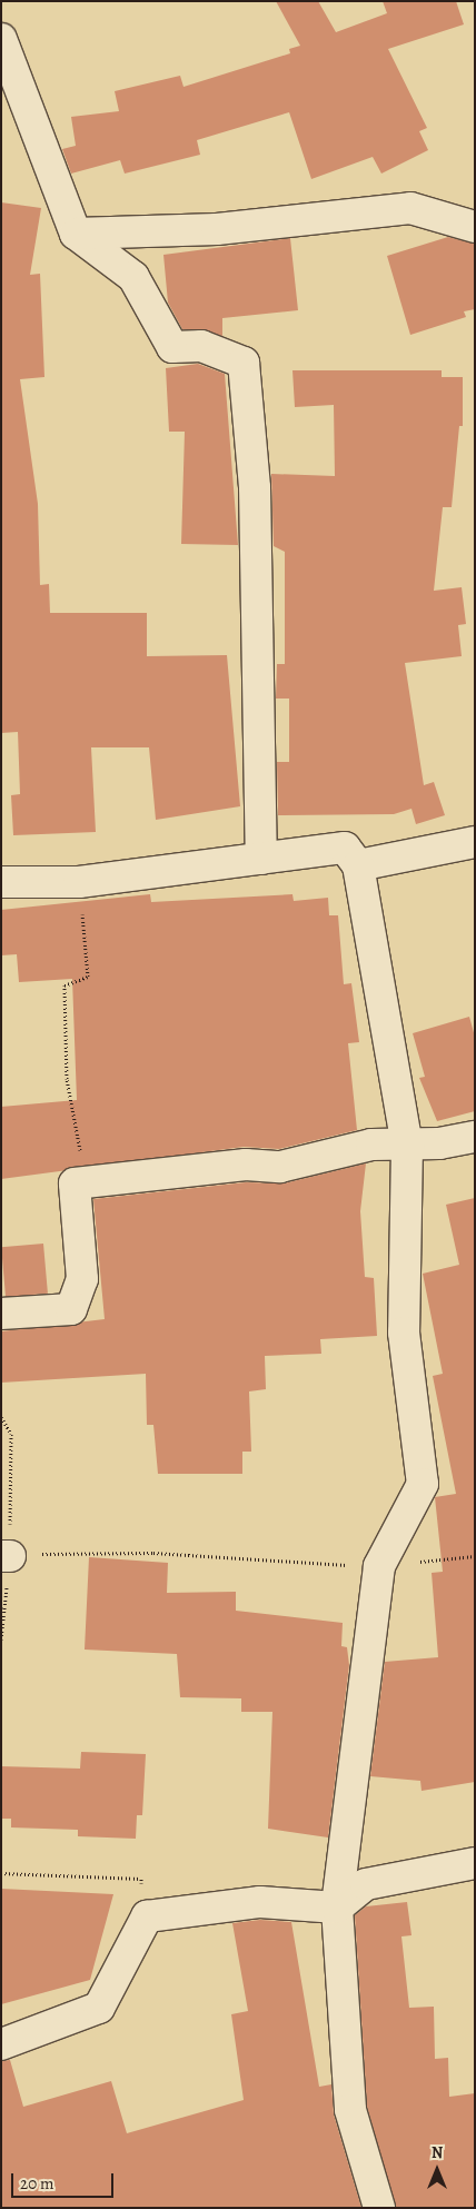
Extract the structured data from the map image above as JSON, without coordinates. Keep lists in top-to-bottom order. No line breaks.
{"scale_bar":"20 m","north":"top"}
